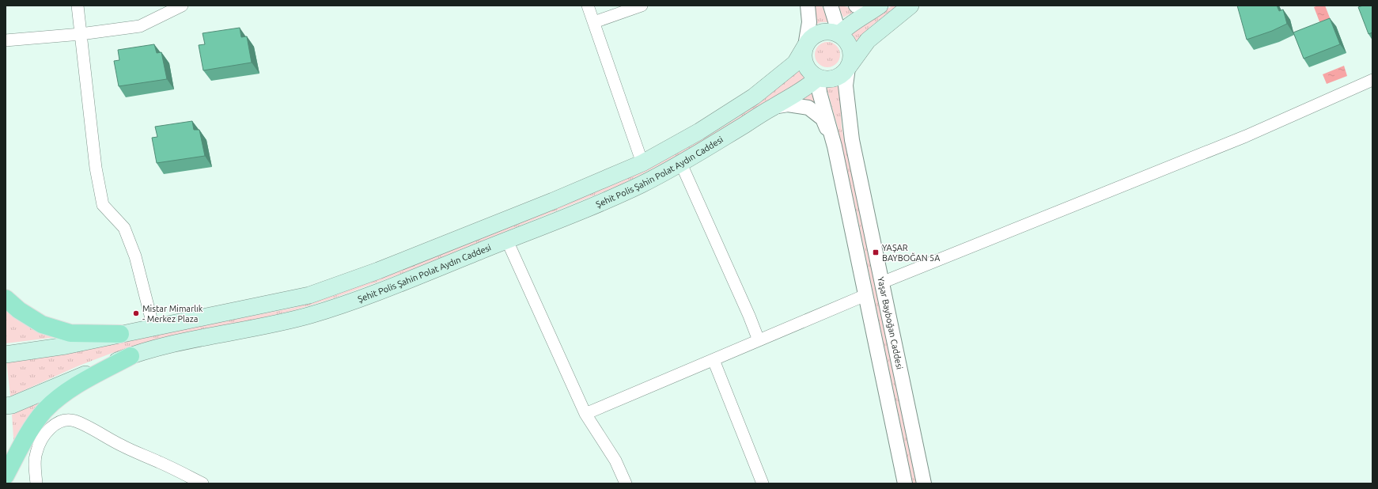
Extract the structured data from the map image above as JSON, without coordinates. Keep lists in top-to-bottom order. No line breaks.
{"streets":{"main road":["Şehit Polis Şahin Polat Aydın Caddesi"],"street":["Yaşar Bayboğan Caddesi"]},"crossings":[["Şehit Polis Şahin Polat Aydın Caddesi","Yaşar Bayboğan Caddesi"]],"places":{"transit":["YAŞAR BAYBOĞAN 5A"],"other":["Mistar Mimarlık - Merkez Plaza"]}}
